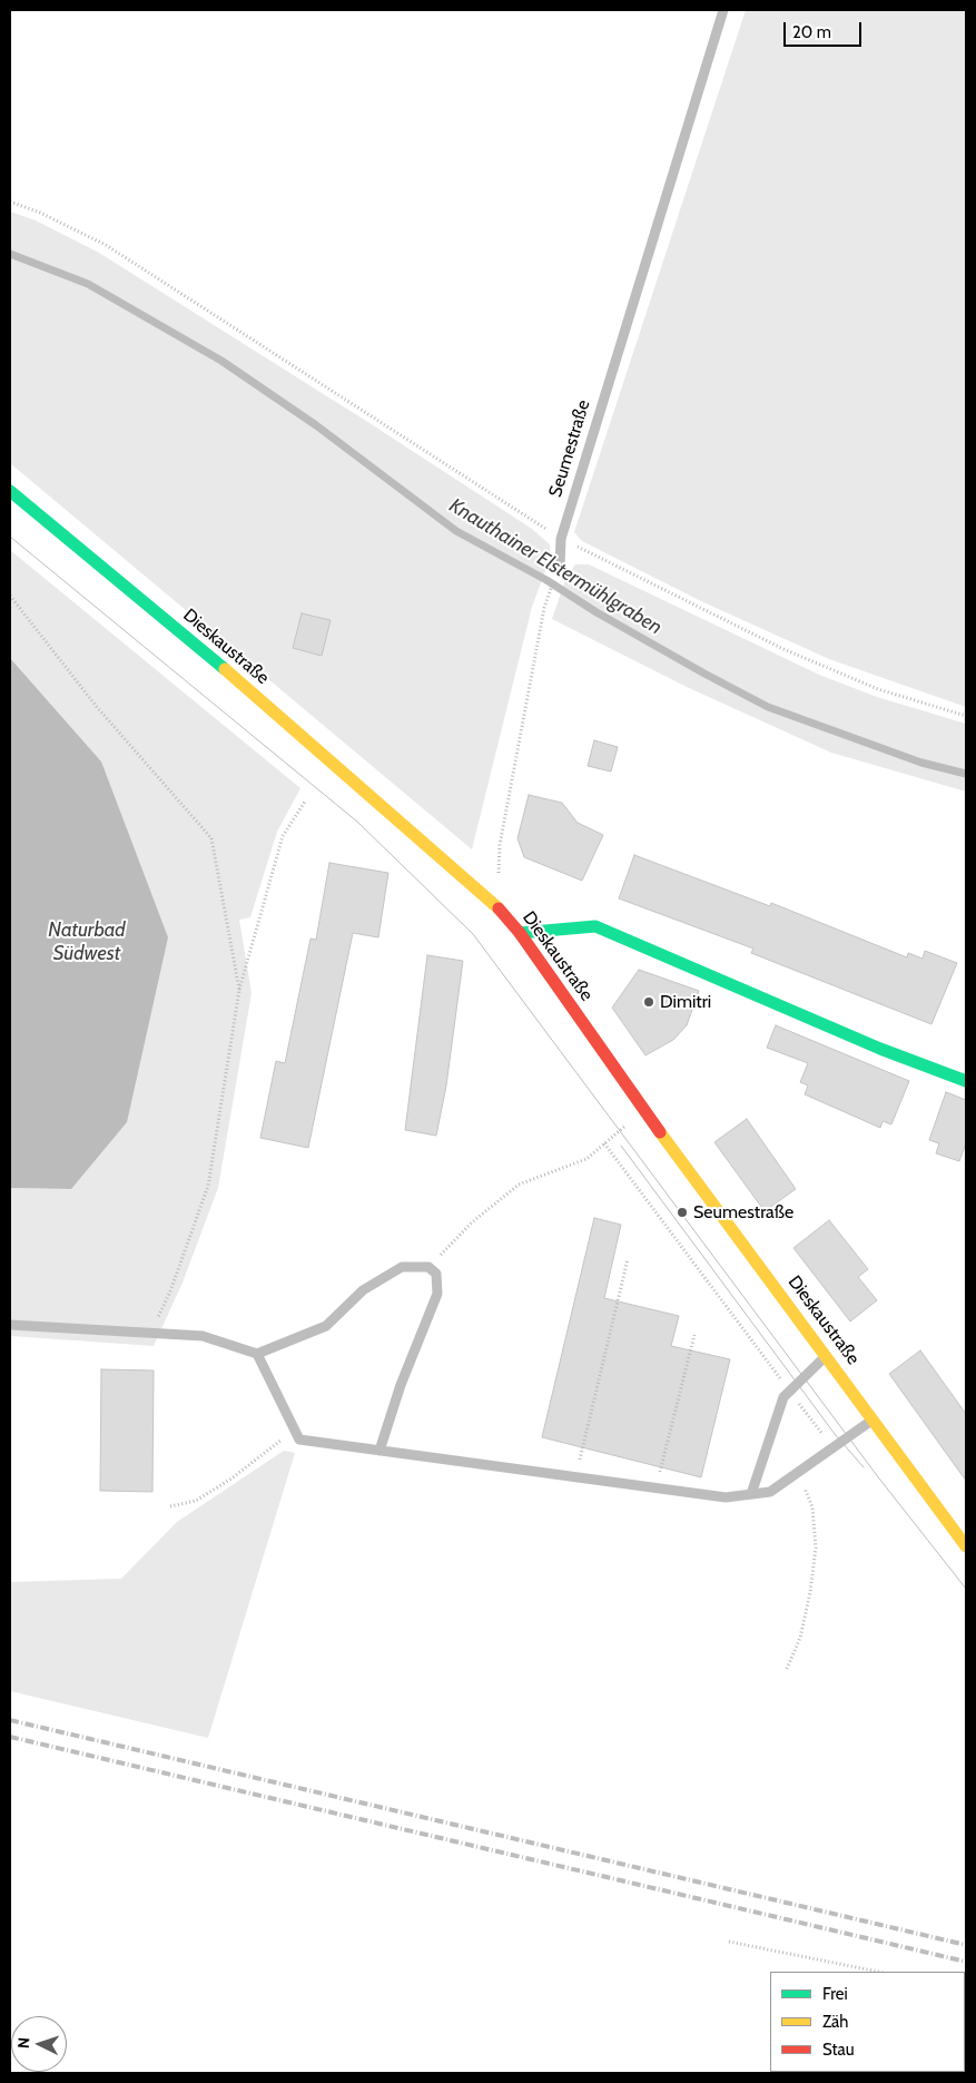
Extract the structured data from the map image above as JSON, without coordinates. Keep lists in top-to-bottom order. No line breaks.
{"streets":{"main road":["Dieskaustraße"],"lane":["Seumestraße"]},"water":["Knauthainer Elstermühlgraben","Naturbad Südwest"],"places":["Dimitri","Seumestraße"],"legend":["Frei","Zäh","Stau"],"scale_bar":"20 m","north":"left"}
